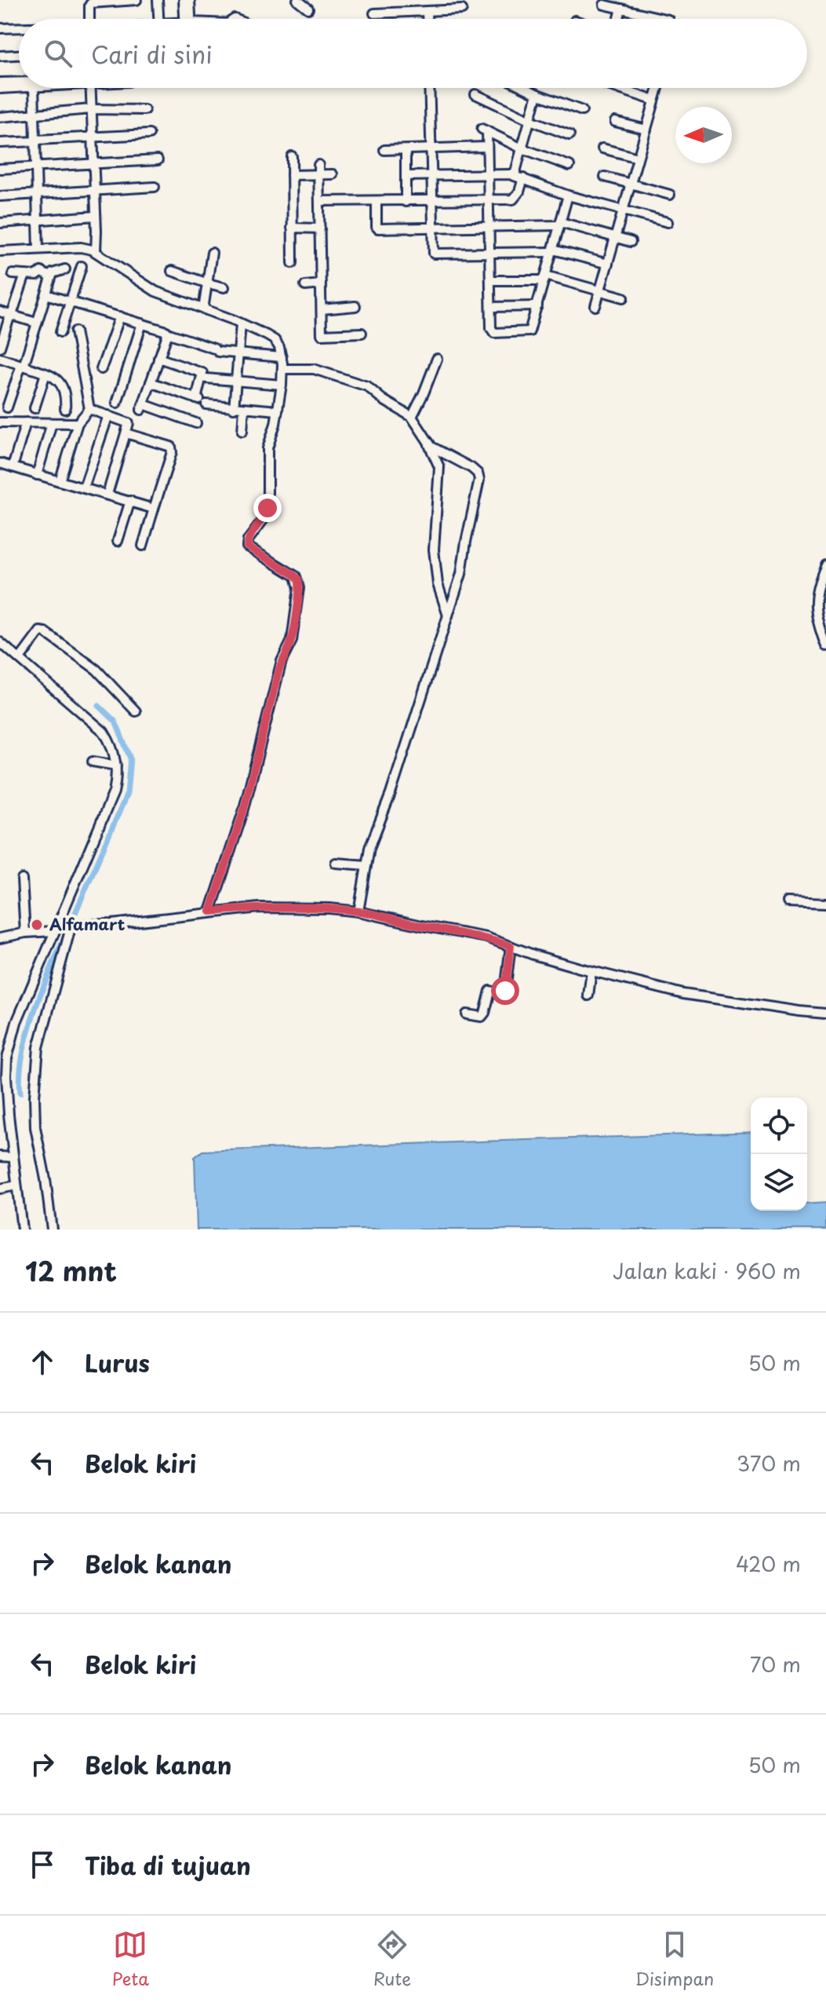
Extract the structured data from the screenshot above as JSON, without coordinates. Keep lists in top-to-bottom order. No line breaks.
{"places":["Alfamart"],"north":"left","page":{"search":"Cari di sini","heading":["12 mnt","Jalan kaki · 960 m"],"list":[["Lurus","50 m"],["Belok kiri","370 m"],["Belok kanan","420 m"],["Belok kiri","70 m"],["Belok kanan","50 m"],"Tiba di tujuan"],"nav":["Peta","Rute","Disimpan"]}}
